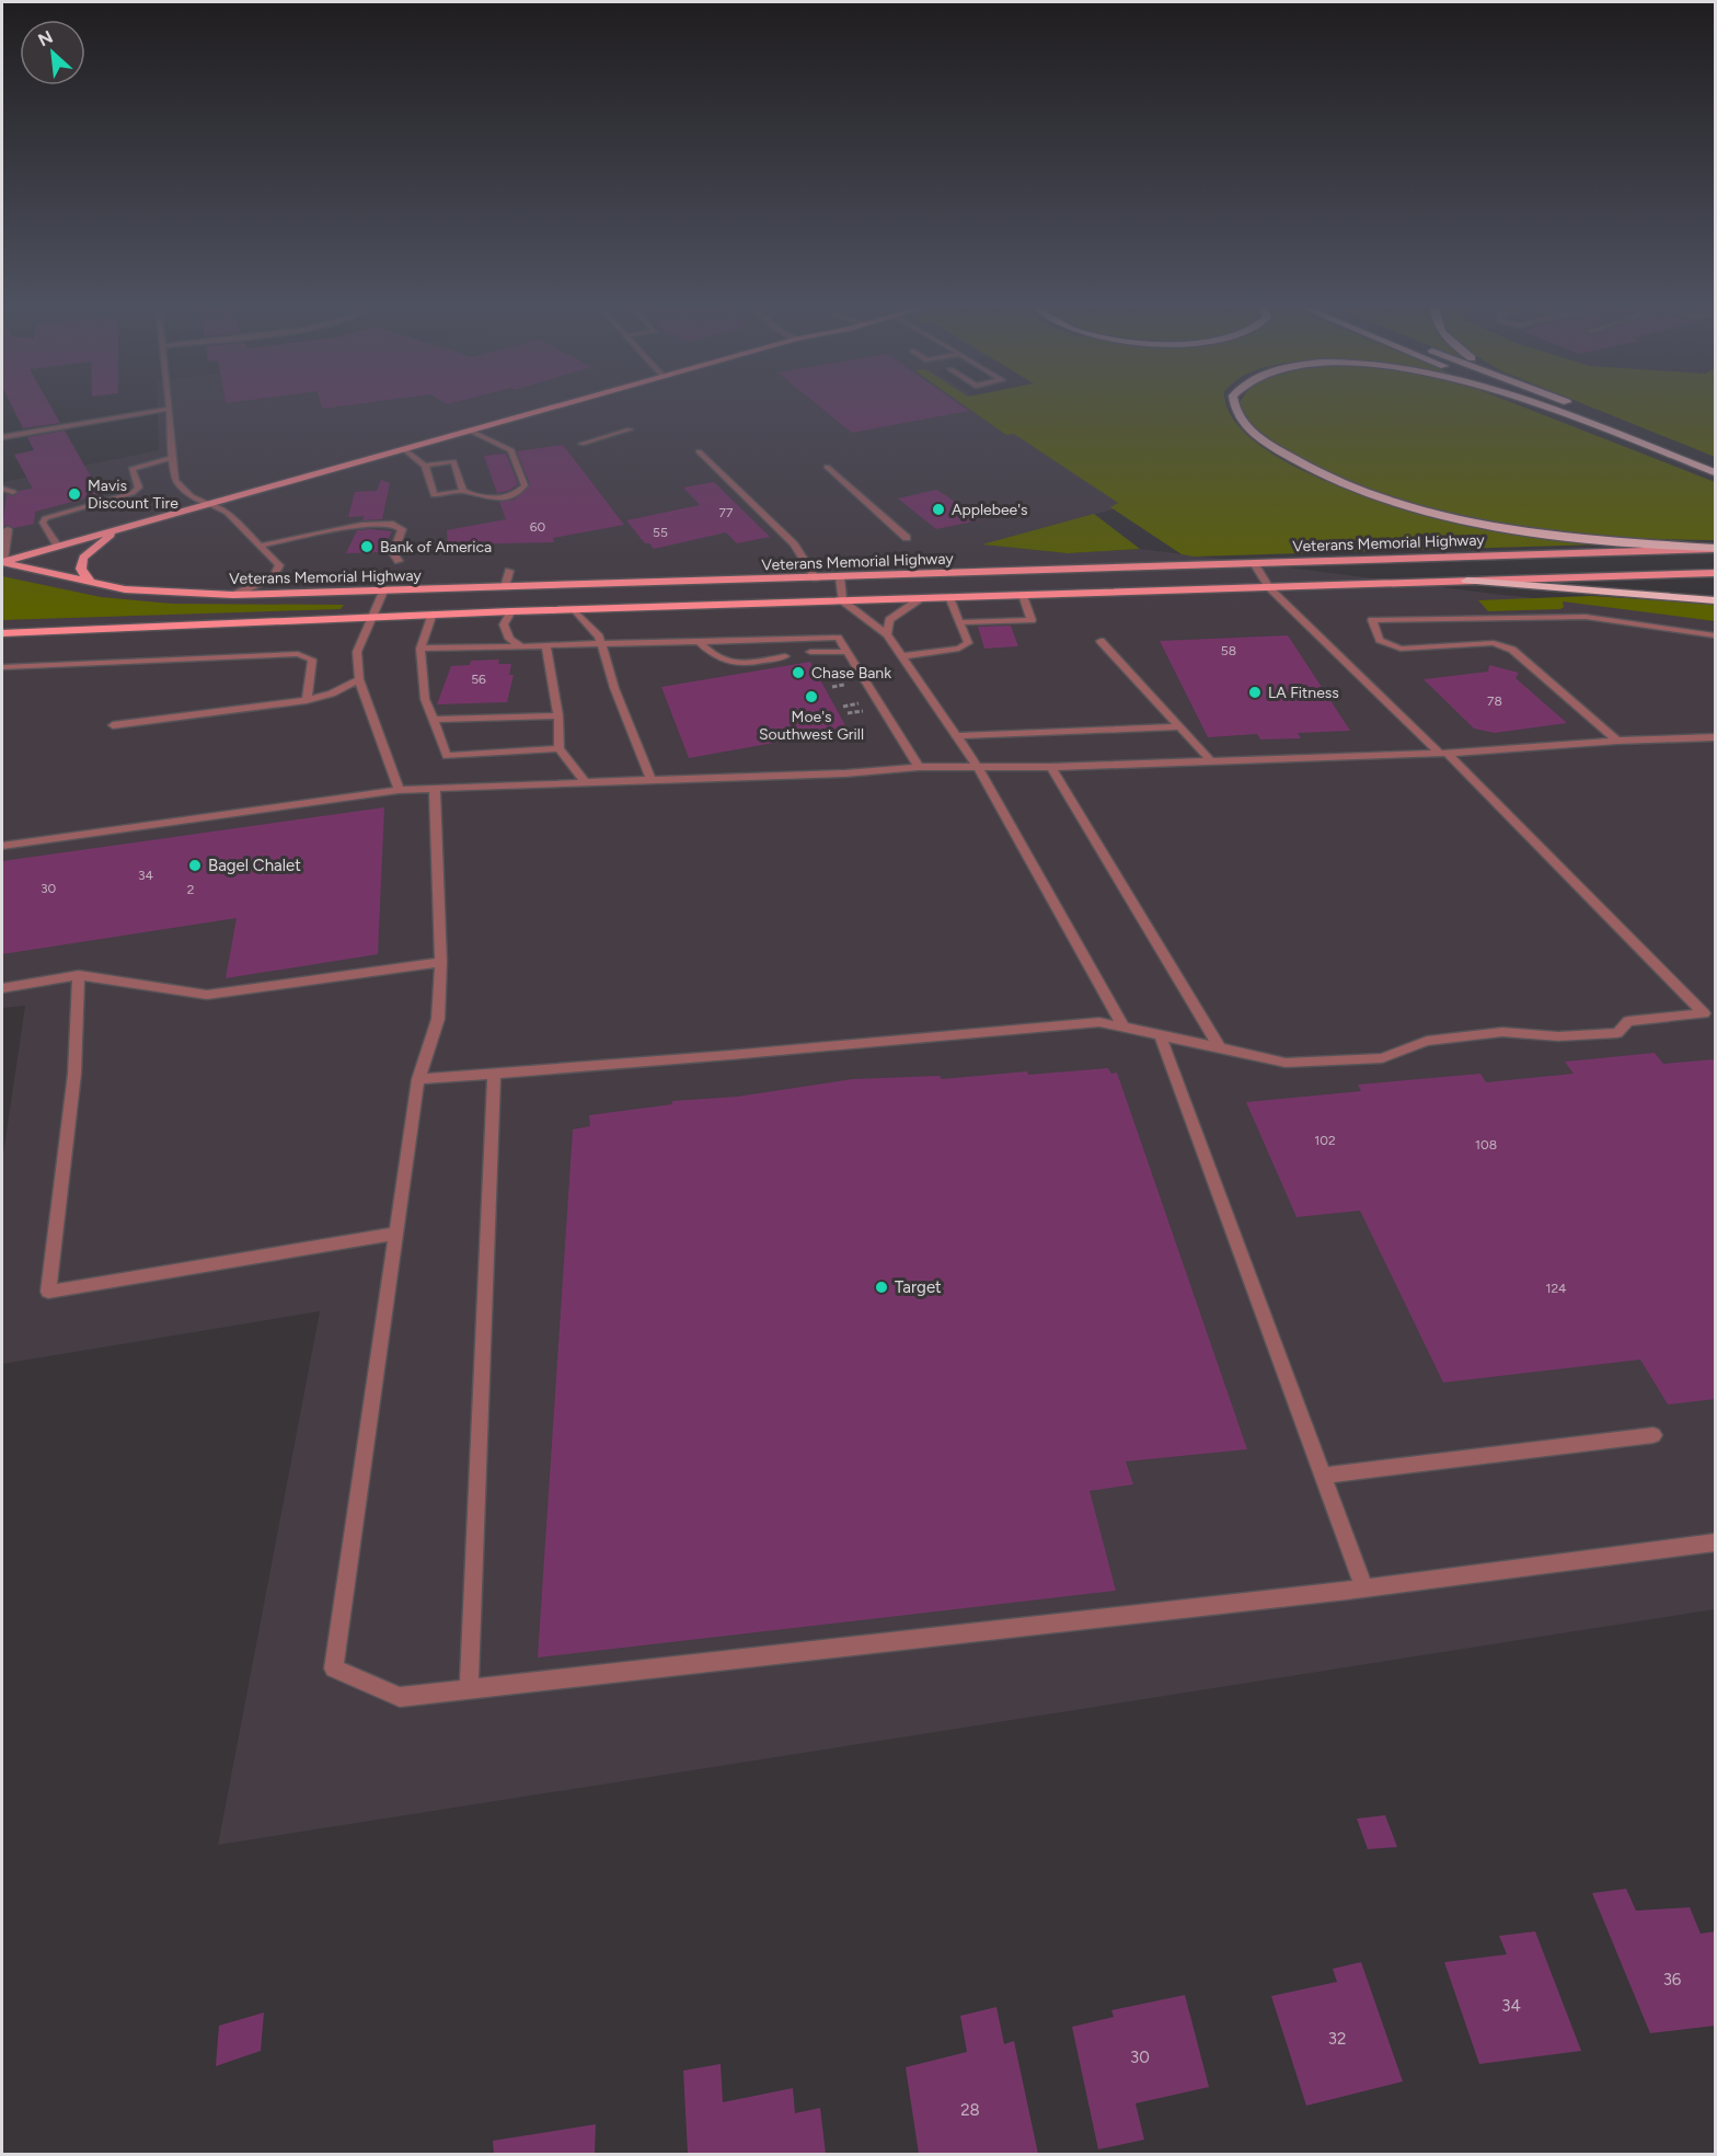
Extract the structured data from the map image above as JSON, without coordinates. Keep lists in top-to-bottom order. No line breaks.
{"streets":{"main road":["Veterans Memorial Highway"]},"places":["Mavis Discount Tire","Applebee's","Bank of America","Chase Bank","LA Fitness","Moe's Southwest Grill","Bagel Chalet","Target"],"house_numbers":["77","60","55","58","56","78","34","30","2","102","108","124","36","34","32","30","28"],"north":"top left"}
